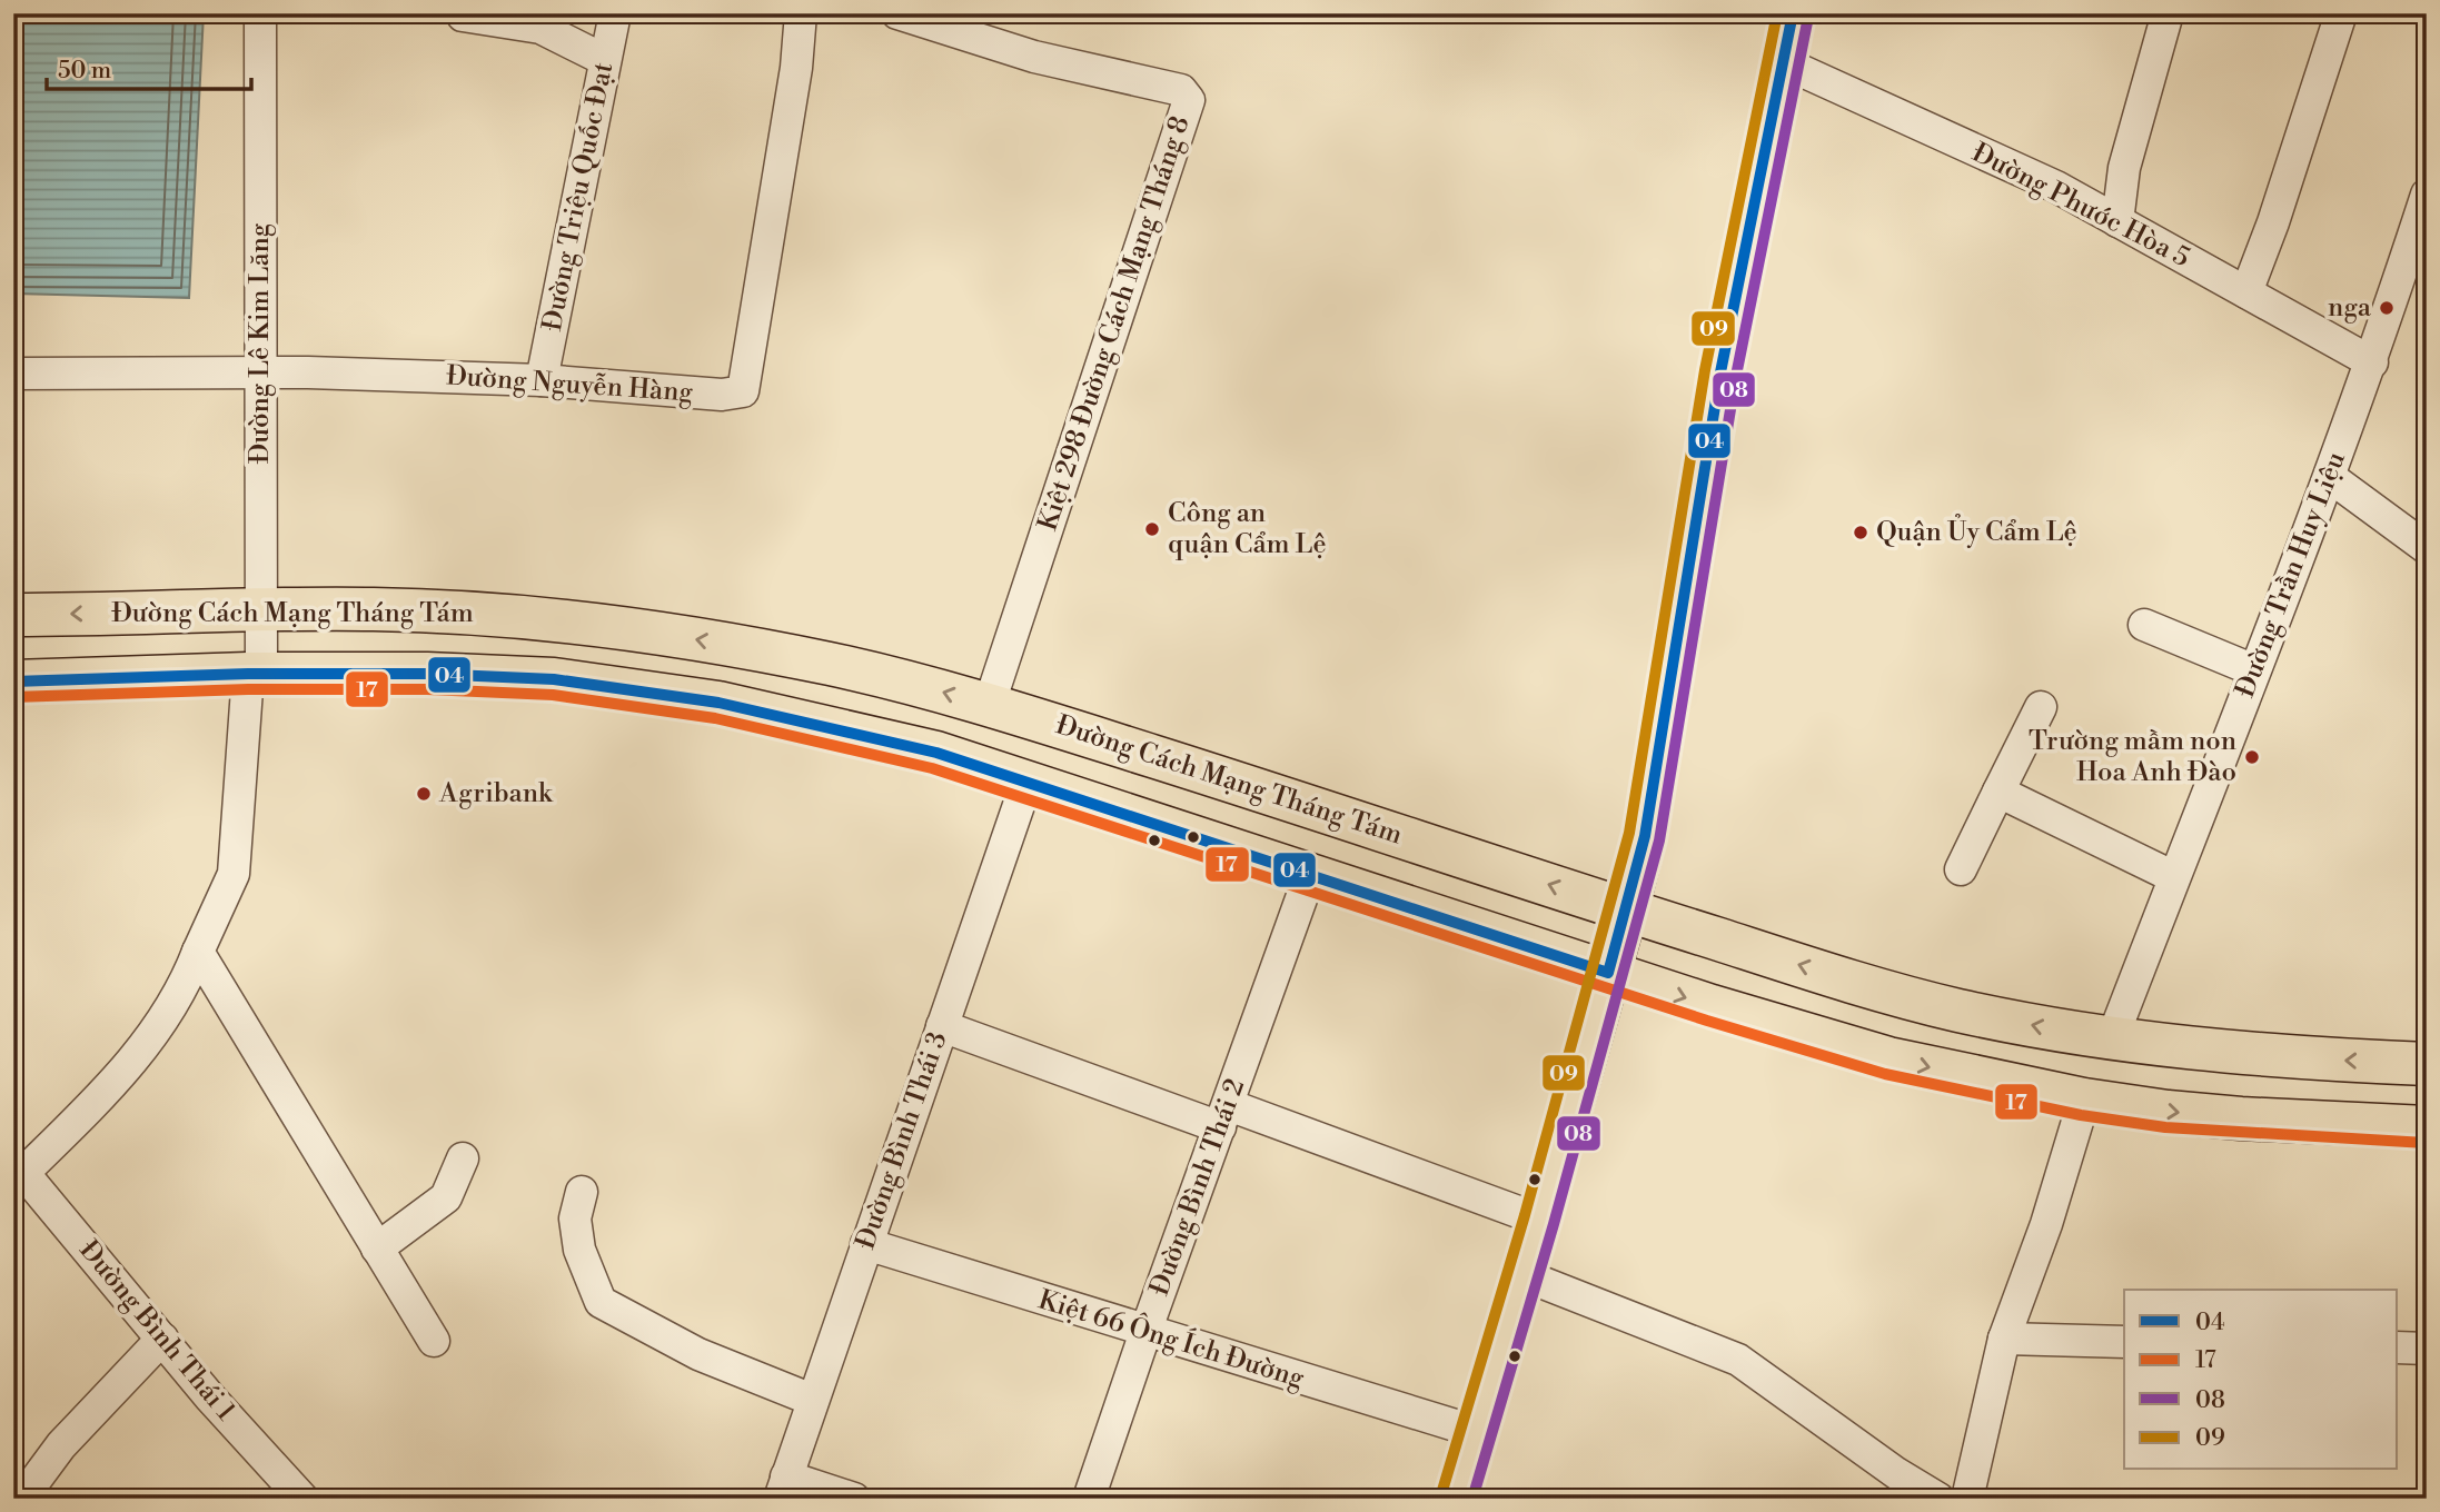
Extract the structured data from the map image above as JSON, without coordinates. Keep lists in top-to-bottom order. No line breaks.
{"streets":{"main road":["Đường Cách Mạng Tháng Tám"],"street":["Đường Triệu Quốc Đạt","Đường Phước Hòa 5","Kiệt 298 Đường Cách Mạng Tháng 8","Đường Lê Kim Lăng","Đường Nguyễn Hàng","Đường Trần Huy Liệu","Đường Bình Thái 3","Đường Bình Thái 2","Đường Bình Thái 1","Kiệt 66 Ông Ích Đường"]},"crossings":[["Đường Triệu Quốc Đạt","Đường Nguyễn Hàng"],["Đường Phước Hòa 5","Đường Trần Huy Liệu"],["Kiệt 298 Đường Cách Mạng Tháng 8","Đường Cách Mạng Tháng Tám"],["Đường Lê Kim Lăng","Đường Nguyễn Hàng"],["Đường Lê Kim Lăng","Đường Cách Mạng Tháng Tám"],["Đường Lê Kim Lăng","Đường Bình Thái 1"],["Đường Trần Huy Liệu","Đường Cách Mạng Tháng Tám"],["Đường Bình Thái 3","Kiệt 66 Ông Ích Đường"],["Đường Bình Thái 2","Kiệt 66 Ông Ích Đường"]],"places":["nga","Công an quận Cẩm Lệ","Quận Ủy Cẩm Lệ","Trường mầm non Hoa Anh Đào","Agribank"],"lines":["transit line 04","transit line 09","transit line 08","transit line 17"],"legend":["04","17","08","09"],"scale_bar":"50 m"}
